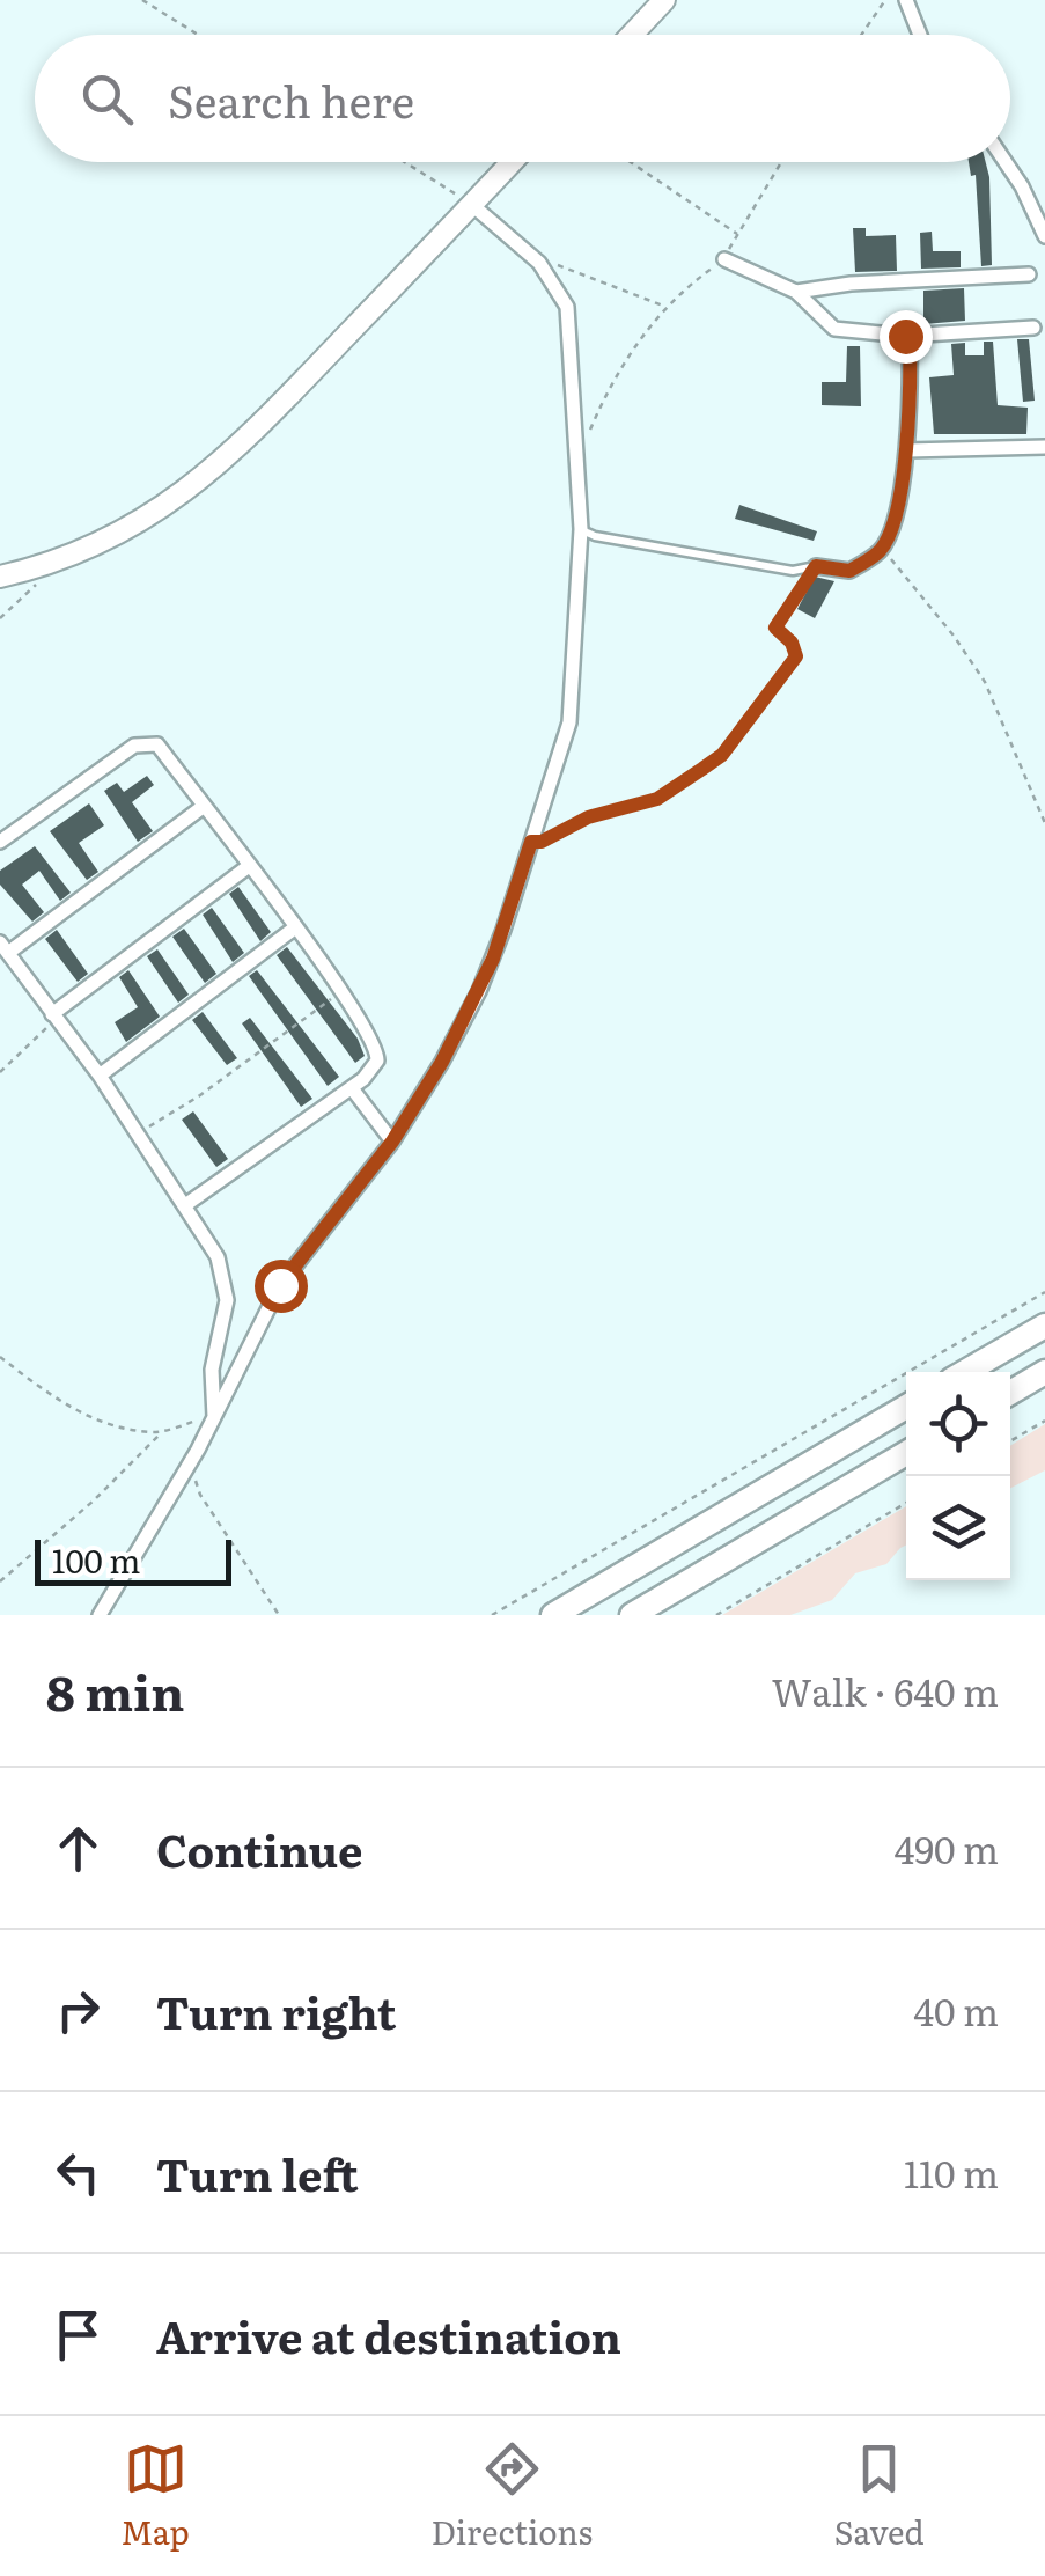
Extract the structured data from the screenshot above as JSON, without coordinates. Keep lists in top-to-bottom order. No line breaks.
{"scale_bar":"100 m","page":{"search":"Search here","scale":"100 m","heading":["8 min","Walk · 640 m"],"list":[["Continue","490 m"],["Turn right","40 m"],["Turn left","110 m"],"Arrive at destination"],"nav":["Map","Directions","Saved"]}}
